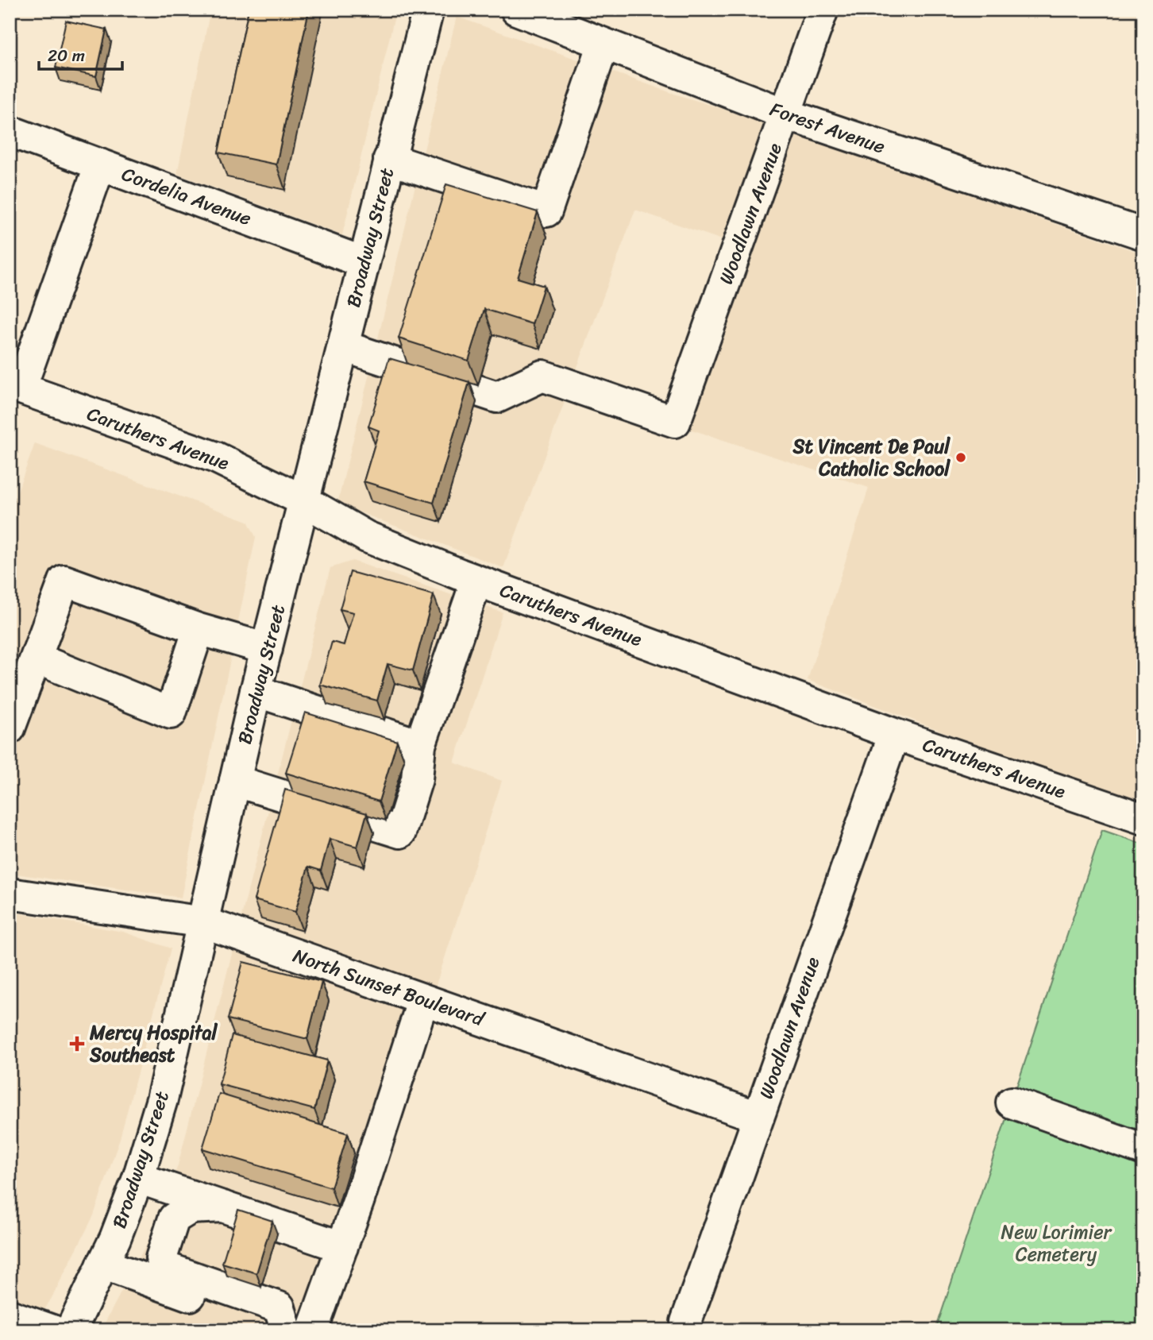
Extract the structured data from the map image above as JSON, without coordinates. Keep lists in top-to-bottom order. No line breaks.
{"streets":{"street":["Forest Avenue","Cordelia Avenue","Woodlawn Avenue","Broadway Street","Caruthers Avenue","North Sunset Boulevard"]},"crossings":[["Forest Avenue","Woodlawn Avenue"],["Cordelia Avenue","Broadway Street"],["Woodlawn Avenue","Broadway Street"],["Woodlawn Avenue","Caruthers Avenue"],["Woodlawn Avenue","North Sunset Boulevard"],["Broadway Street","Caruthers Avenue"],["Broadway Street","North Sunset Boulevard"]],"parks":["New Lorimier Cemetery"],"places":{"other":["St Vincent De Paul Catholic School"],"health":["Mercy Hospital Southeast"]},"scale_bar":"20 m"}
